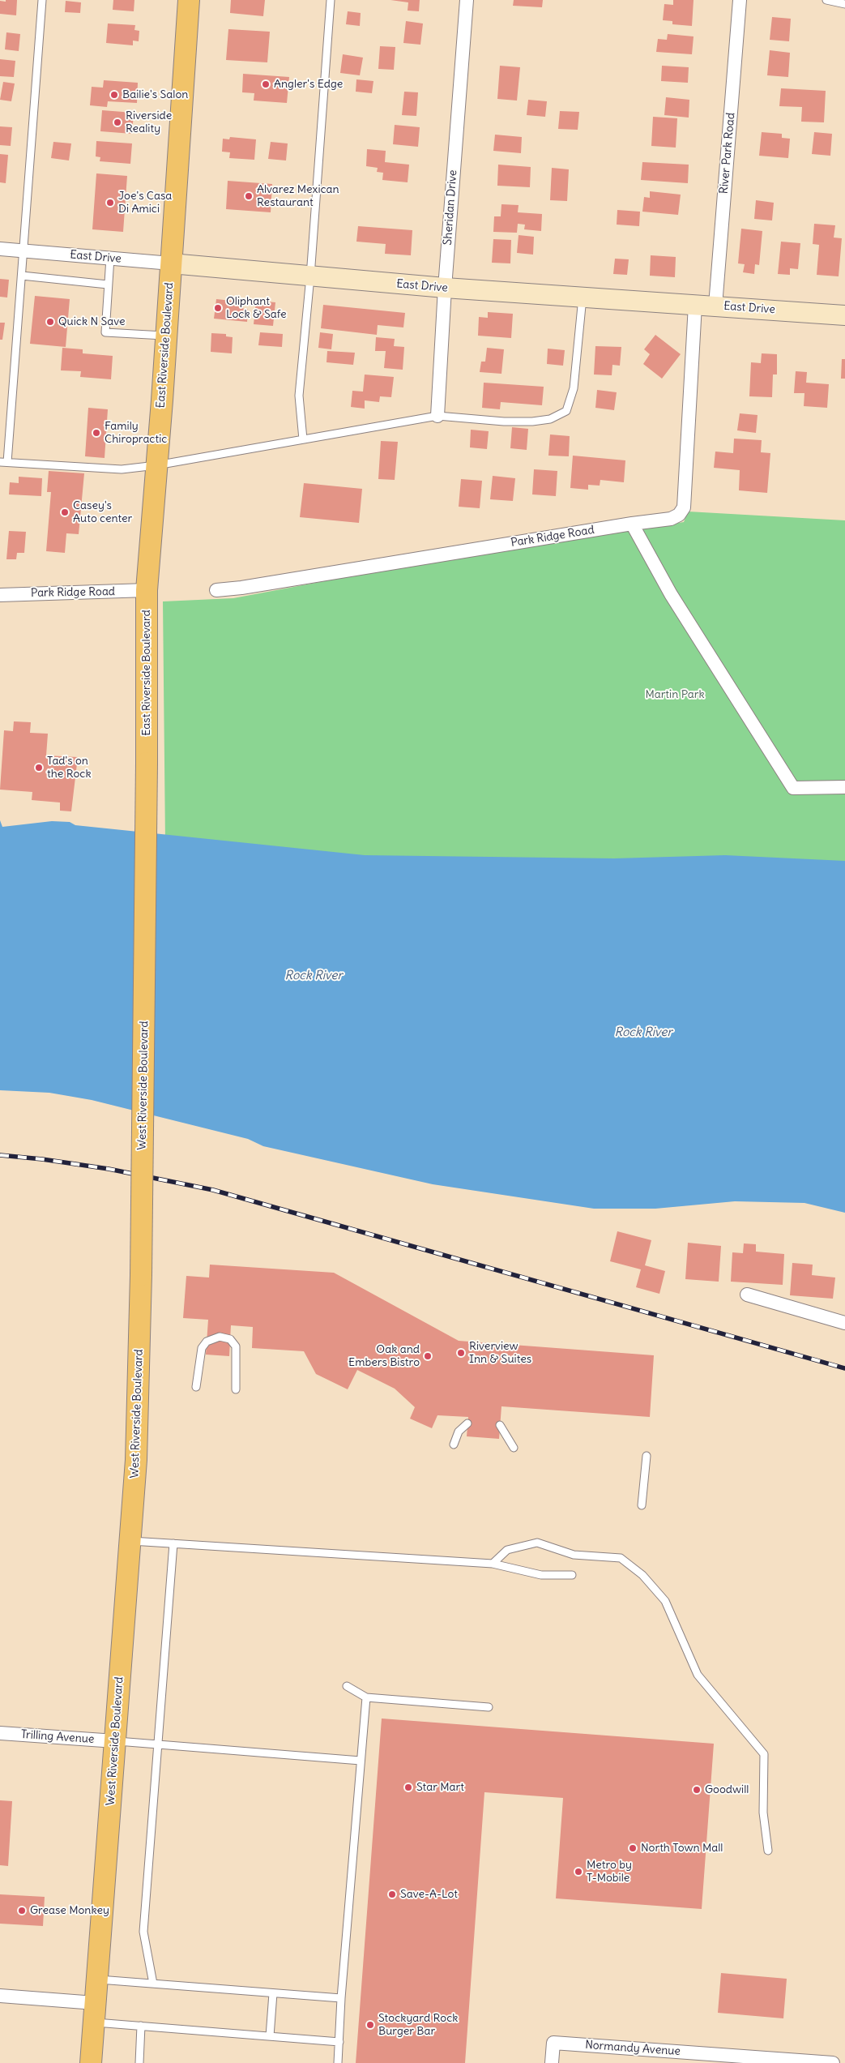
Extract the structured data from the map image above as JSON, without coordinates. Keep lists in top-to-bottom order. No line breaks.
{"streets":{"main road":["East Riverside Boulevard","West Riverside Boulevard"],"street":["River Park Road","Sheridan Drive","East Drive","Park Ridge Road","Trilling Avenue","Normandy Avenue"]},"crossings":[["River Park Road","East Drive"],["Sheridan Drive","East Drive"],["East Drive","East Riverside Boulevard"],["East Drive","Park Ridge Road"],["East Riverside Boulevard","Park Ridge Road"],["East Riverside Boulevard","West Riverside Boulevard"],["West Riverside Boulevard","Trilling Avenue"]],"water":["Rock River"],"parks":["Martin Park"],"places":["Angler's Edge","Bailie's Salon","Riverside Reality","Alvarez Mexican Restaurant","Joe's Casa Di Amici","Oliphant Lock & Safe","Quick N Save","Family Chiropractic","Casey's Auto center","Tad's on the Rock","Riverview Inn & Suites","Oak and Embers Bistro","Star Mart","Goodwill","North Town Mall","Metro by T-Mobile","Save-A-Lot","Grease Monkey","Stockyard Rock Burger Bar"]}
